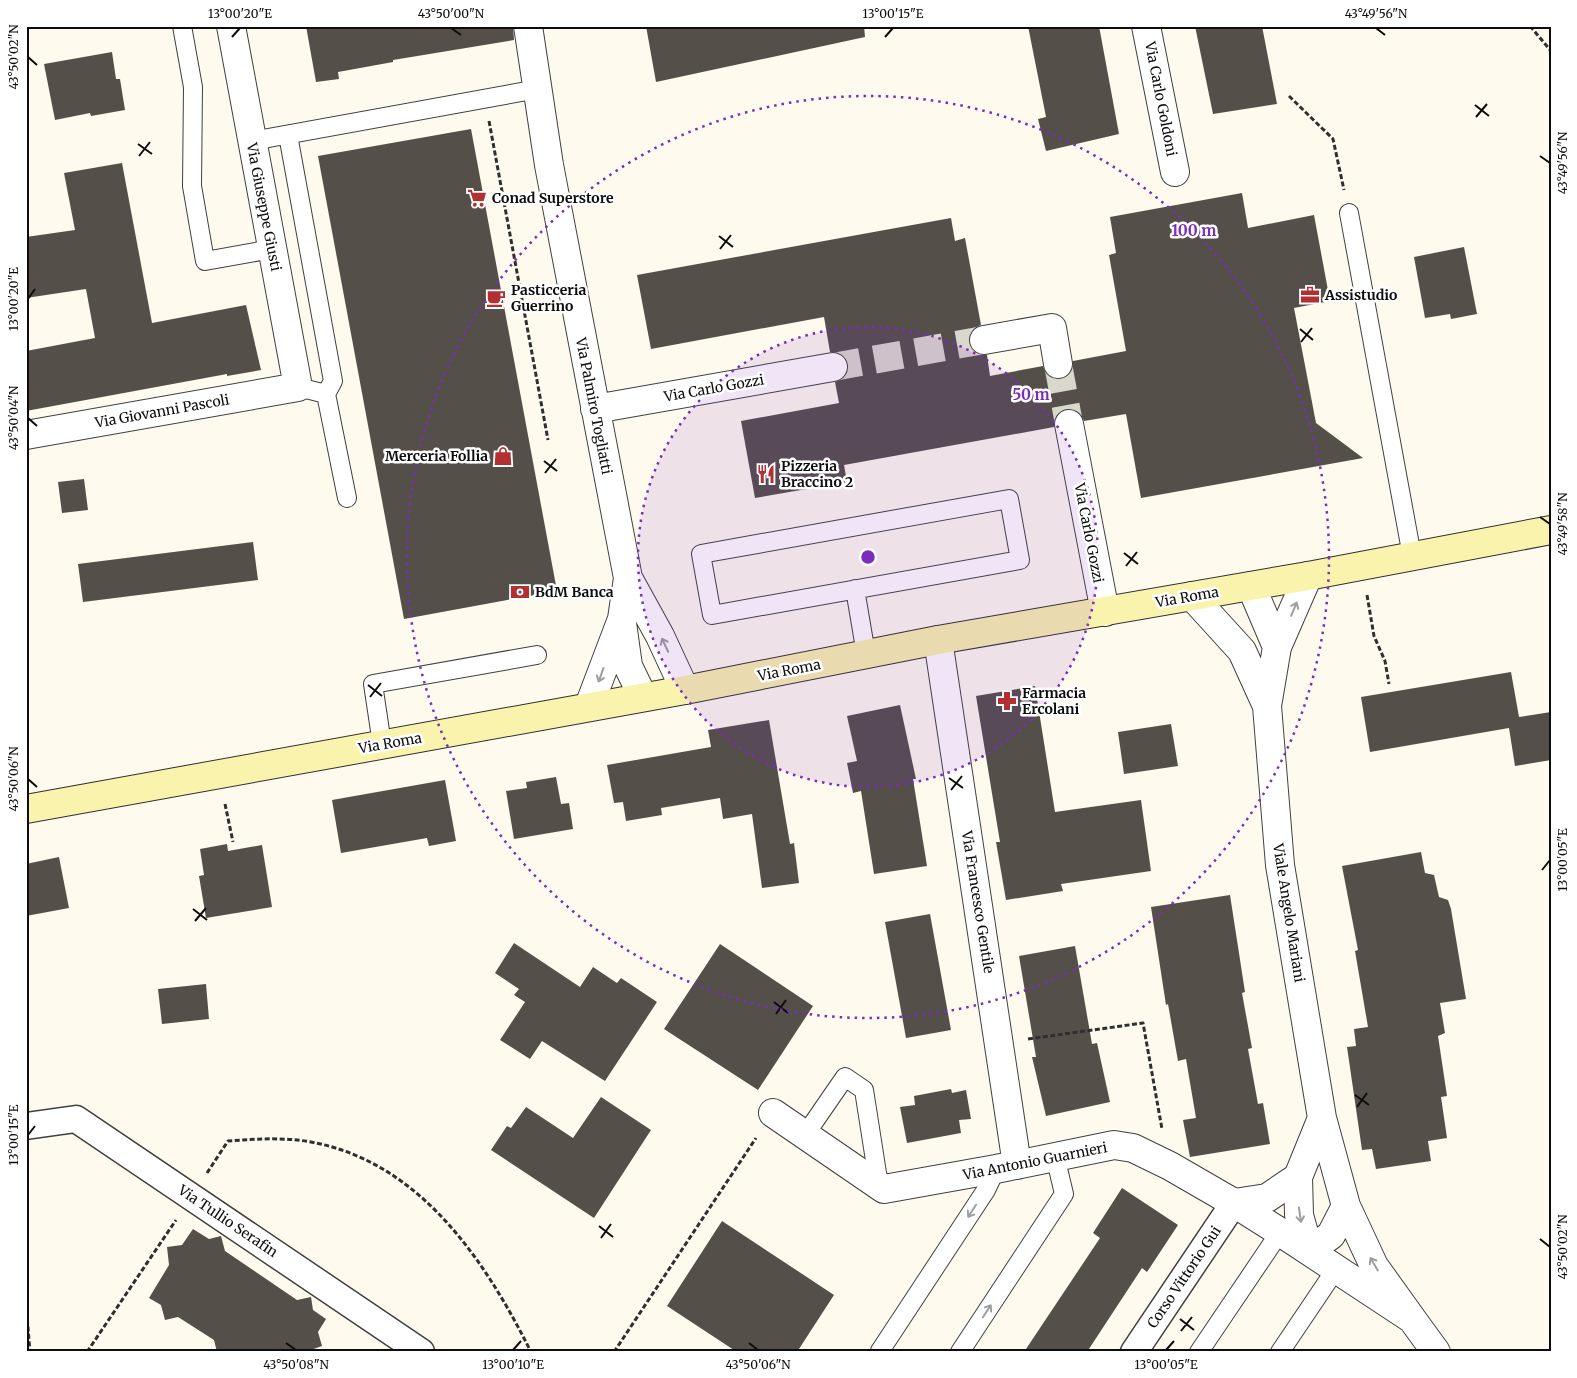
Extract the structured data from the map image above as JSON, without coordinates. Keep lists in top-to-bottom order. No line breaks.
{"streets":{"main road":["Via Roma"],"street":["Via Carlo Goldoni","Via Giuseppe Giusti","Via Carlo Gozzi","Via Palmiro Togliatti","Via Giovanni Pascoli","Via Francesco Gentile","Viale Angelo Mariani","Via Antonio Guarnieri","Via Tullio Serafin","Corso Vittorio Gui"]},"crossings":[["Via Giuseppe Giusti","Via Giovanni Pascoli"],["Via Carlo Gozzi","Via Palmiro Togliatti"],["Via Carlo Gozzi","Via Roma"],["Via Palmiro Togliatti","Via Roma"],["Via Roma","Via Francesco Gentile"],["Via Roma","Viale Angelo Mariani"],["Via Francesco Gentile","Via Antonio Guarnieri"],["Viale Angelo Mariani","Via Antonio Guarnieri"],["Via Antonio Guarnieri","Corso Vittorio Gui"]],"places":{"supermarket":["Conad Superstore"],"office":["Assistudio"],"cafe":["Pasticceria Guerrino"],"shop":["Merceria Follia"],"restaurant":["Pizzeria Braccino 2"],"bank":["BdM Banca"],"pharmacy":["Farmacia Ercolani"]},"coordinates":["13°00'20\"E","43°50'00\"N","13°00'15\"E","43°49'56\"N","43°50'02\"N","43°50'04\"N","43°49'58\"N","43°50'06\"N","13°00'05\"E","43°50'08\"N","13°00'10\"E"],"rings":["100 m","50 m"]}
